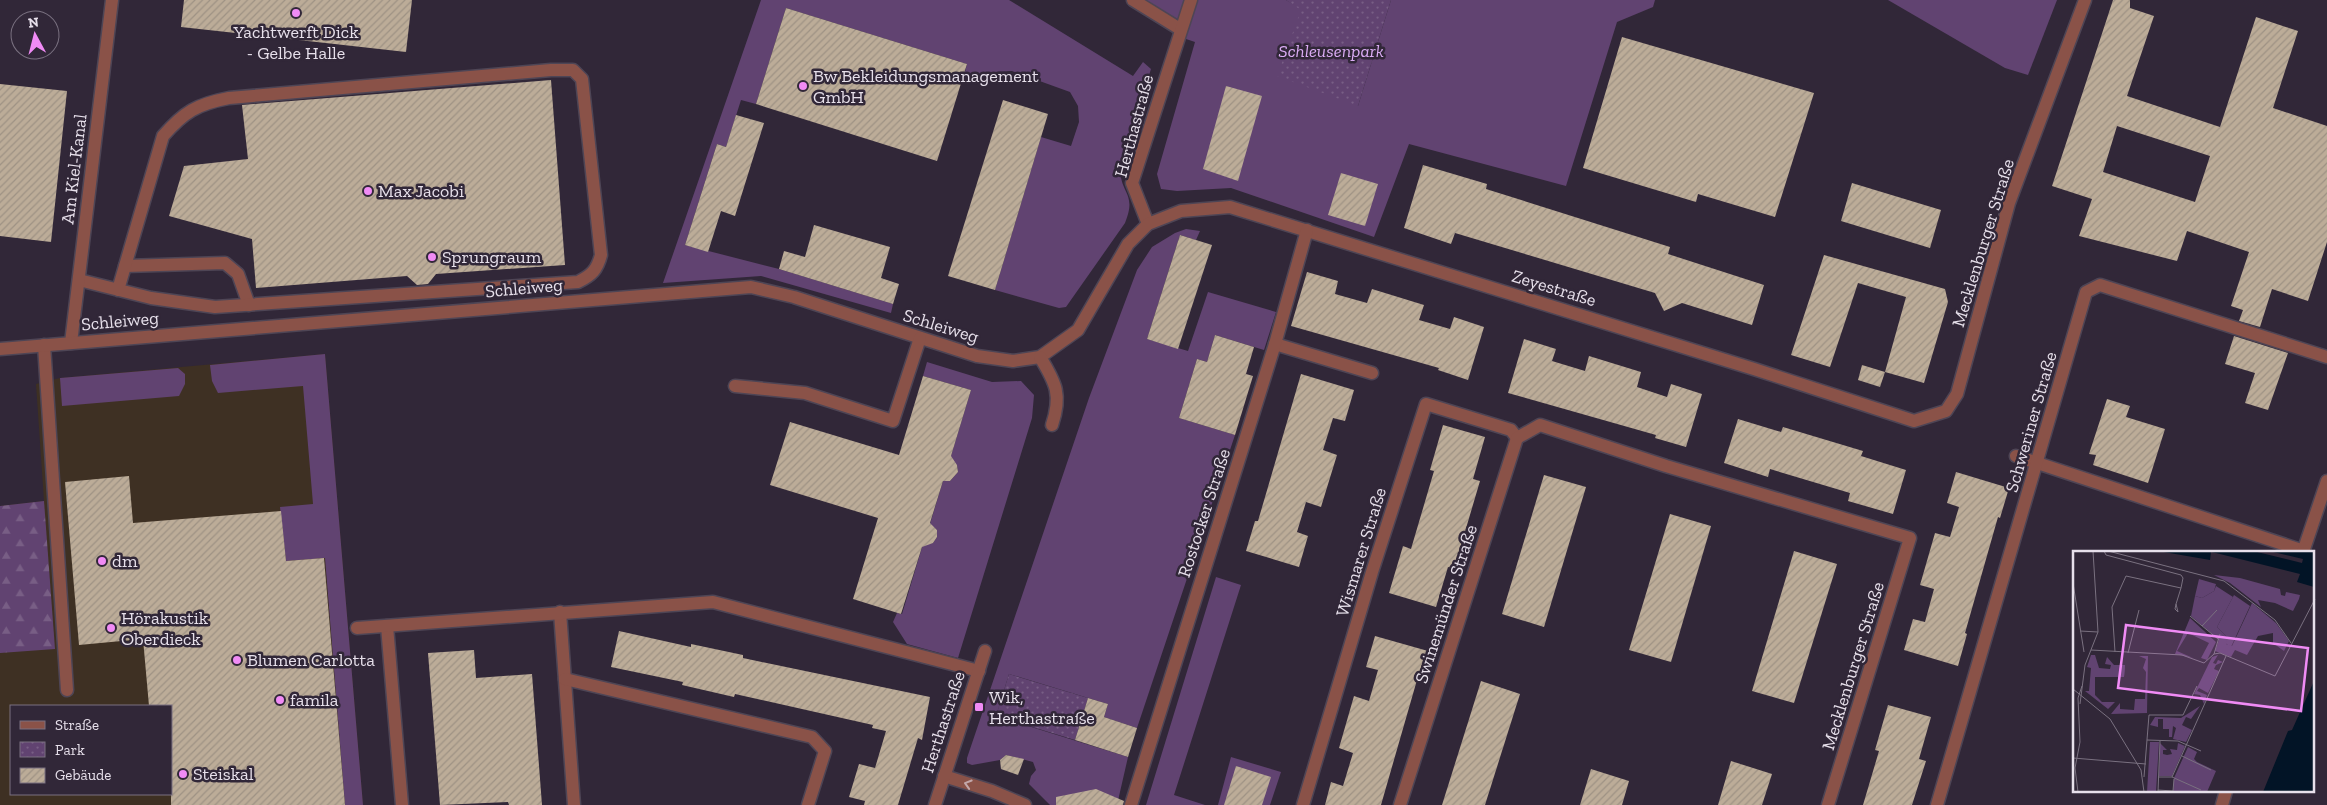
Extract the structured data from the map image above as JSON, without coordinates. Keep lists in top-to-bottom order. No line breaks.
{"streets":{"street":["Herthastraße","Am Kiel-Kanal","Mecklenburger Straße","Schleiweg","Zeyestraße","Schweriner Straße","Rostocker Straße","Wismarer Straße","Swinemünder Straße"]},"crossings":[["Herthastraße","Zeyestraße"],["Am Kiel-Kanal","Schleiweg"],["Mecklenburger Straße","Zeyestraße"],["Mecklenburger Straße","Wismarer Straße"],["Mecklenburger Straße","Swinemünder Straße"],["Zeyestraße","Rostocker Straße"],["Wismarer Straße","Swinemünder Straße"]],"parks":["Schleusenpark"],"places":{"other":["Yachtwerft Dick - Gelbe Halle","Bw Bekleidungsmanagement GmbH","Max Jacobi","Sprungraum","dm","Hörakustik Oberdieck","Blumen Carlotta","famila","Steiskal"],"transit":["Wik, Herthastraße"]},"legend":["Straße","Park","Gebäude"],"north":"top"}
